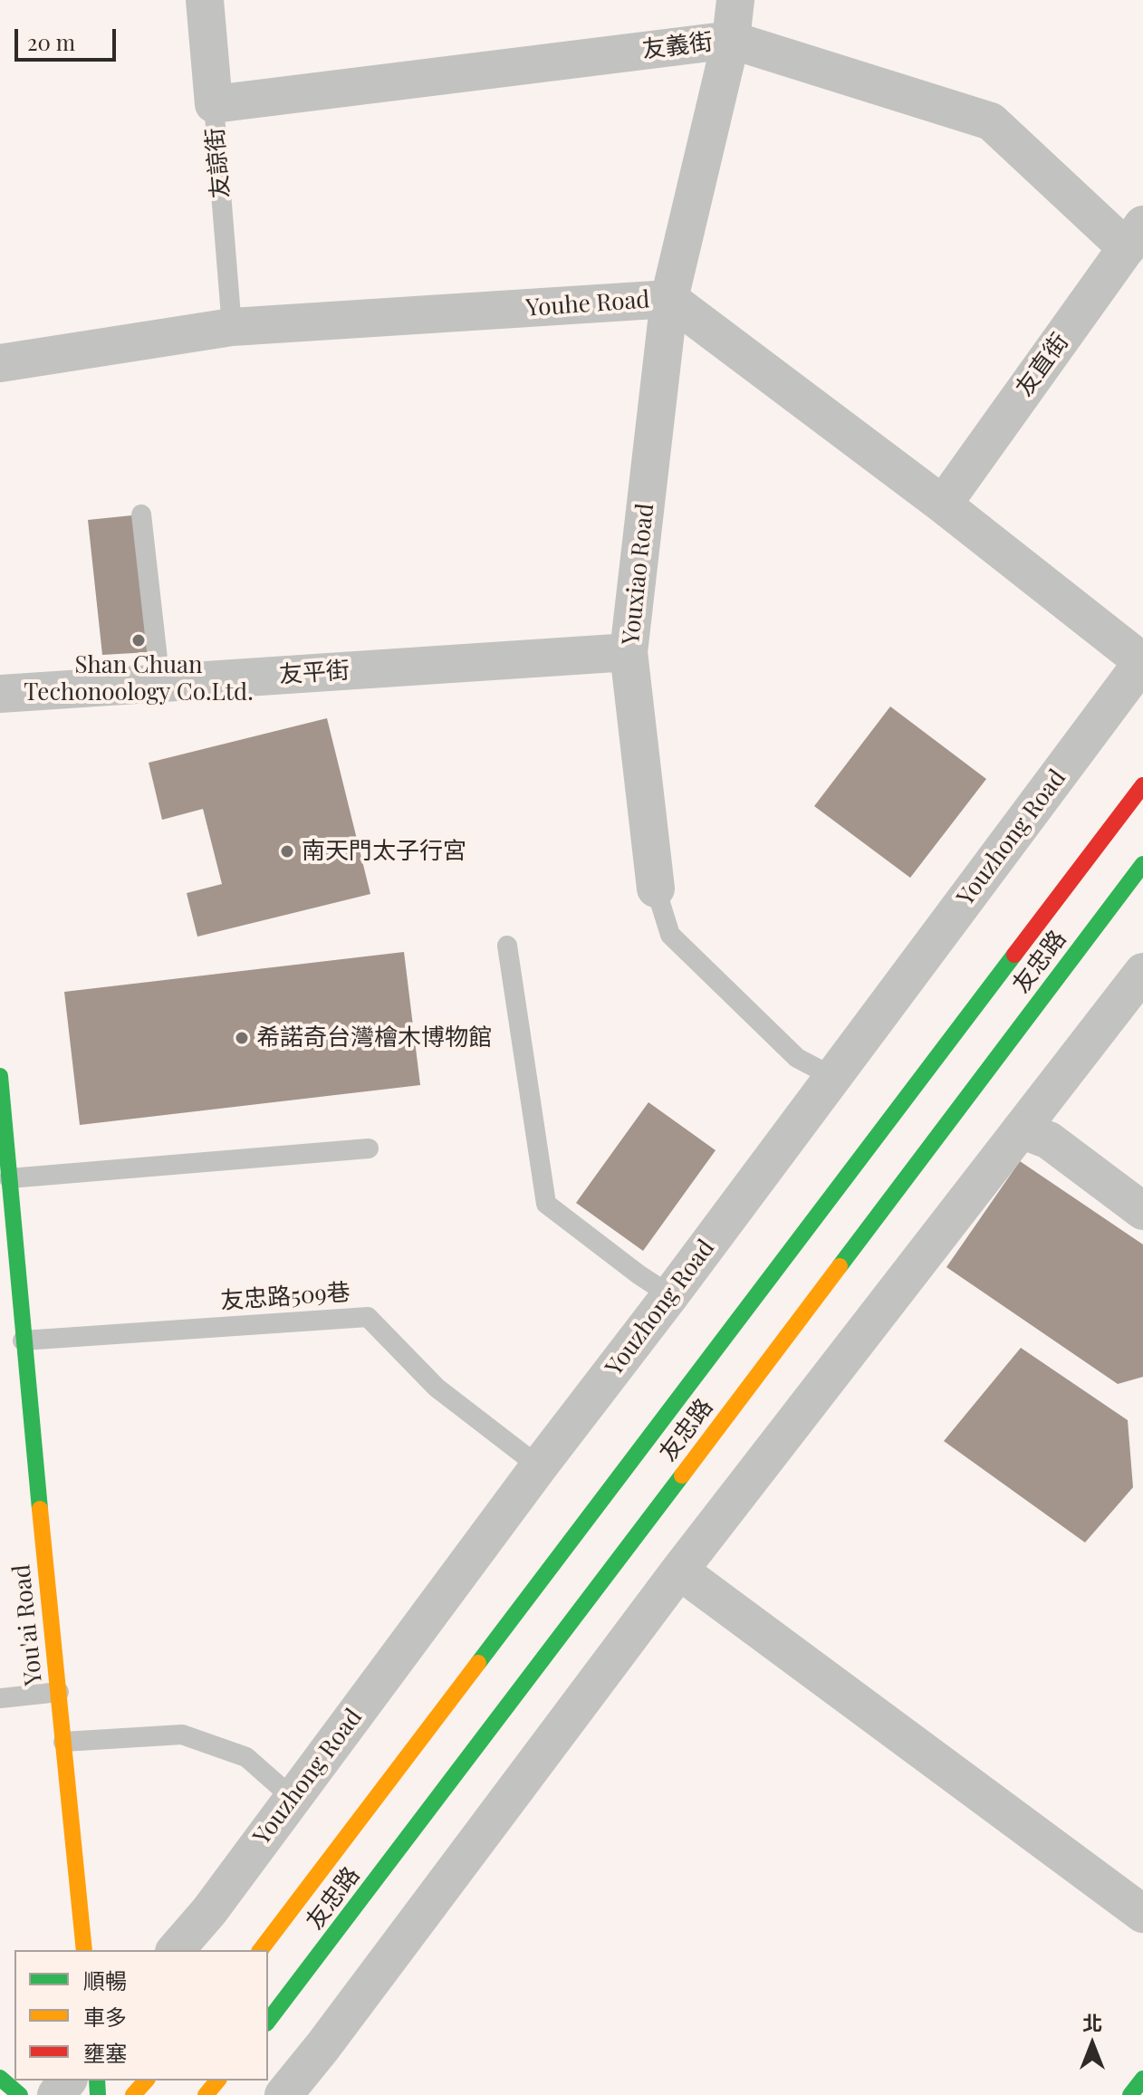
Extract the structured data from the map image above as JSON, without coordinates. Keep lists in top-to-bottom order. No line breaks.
{"streets":{"street":["友義街","友諒街","Youhe Road","友直街","Youxiao Road","友平街","Youzhong Road","友忠路","You'ai Road"],"lane":["友忠路509巷"]},"crossings":[["友義街","友諒街"],["友義街","友直街"],["友義街","Youxiao Road"],["友諒街","Youhe Road"],["Youhe Road","友直街"],["Youhe Road","Youxiao Road"],["Youhe Road","Youzhong Road"],["Youxiao Road","友平街"],["Youxiao Road","Youzhong Road"],["Youzhong Road","友忠路509巷"],["友忠路509巷","You'ai Road"]],"places":["Shan Chuan Techonoology Co.Ltd.","南天門太子行宮","希諾奇台灣檜木博物館"],"legend":["順暢","車多","壅塞"],"scale_bar":"20 m","north":"top"}
